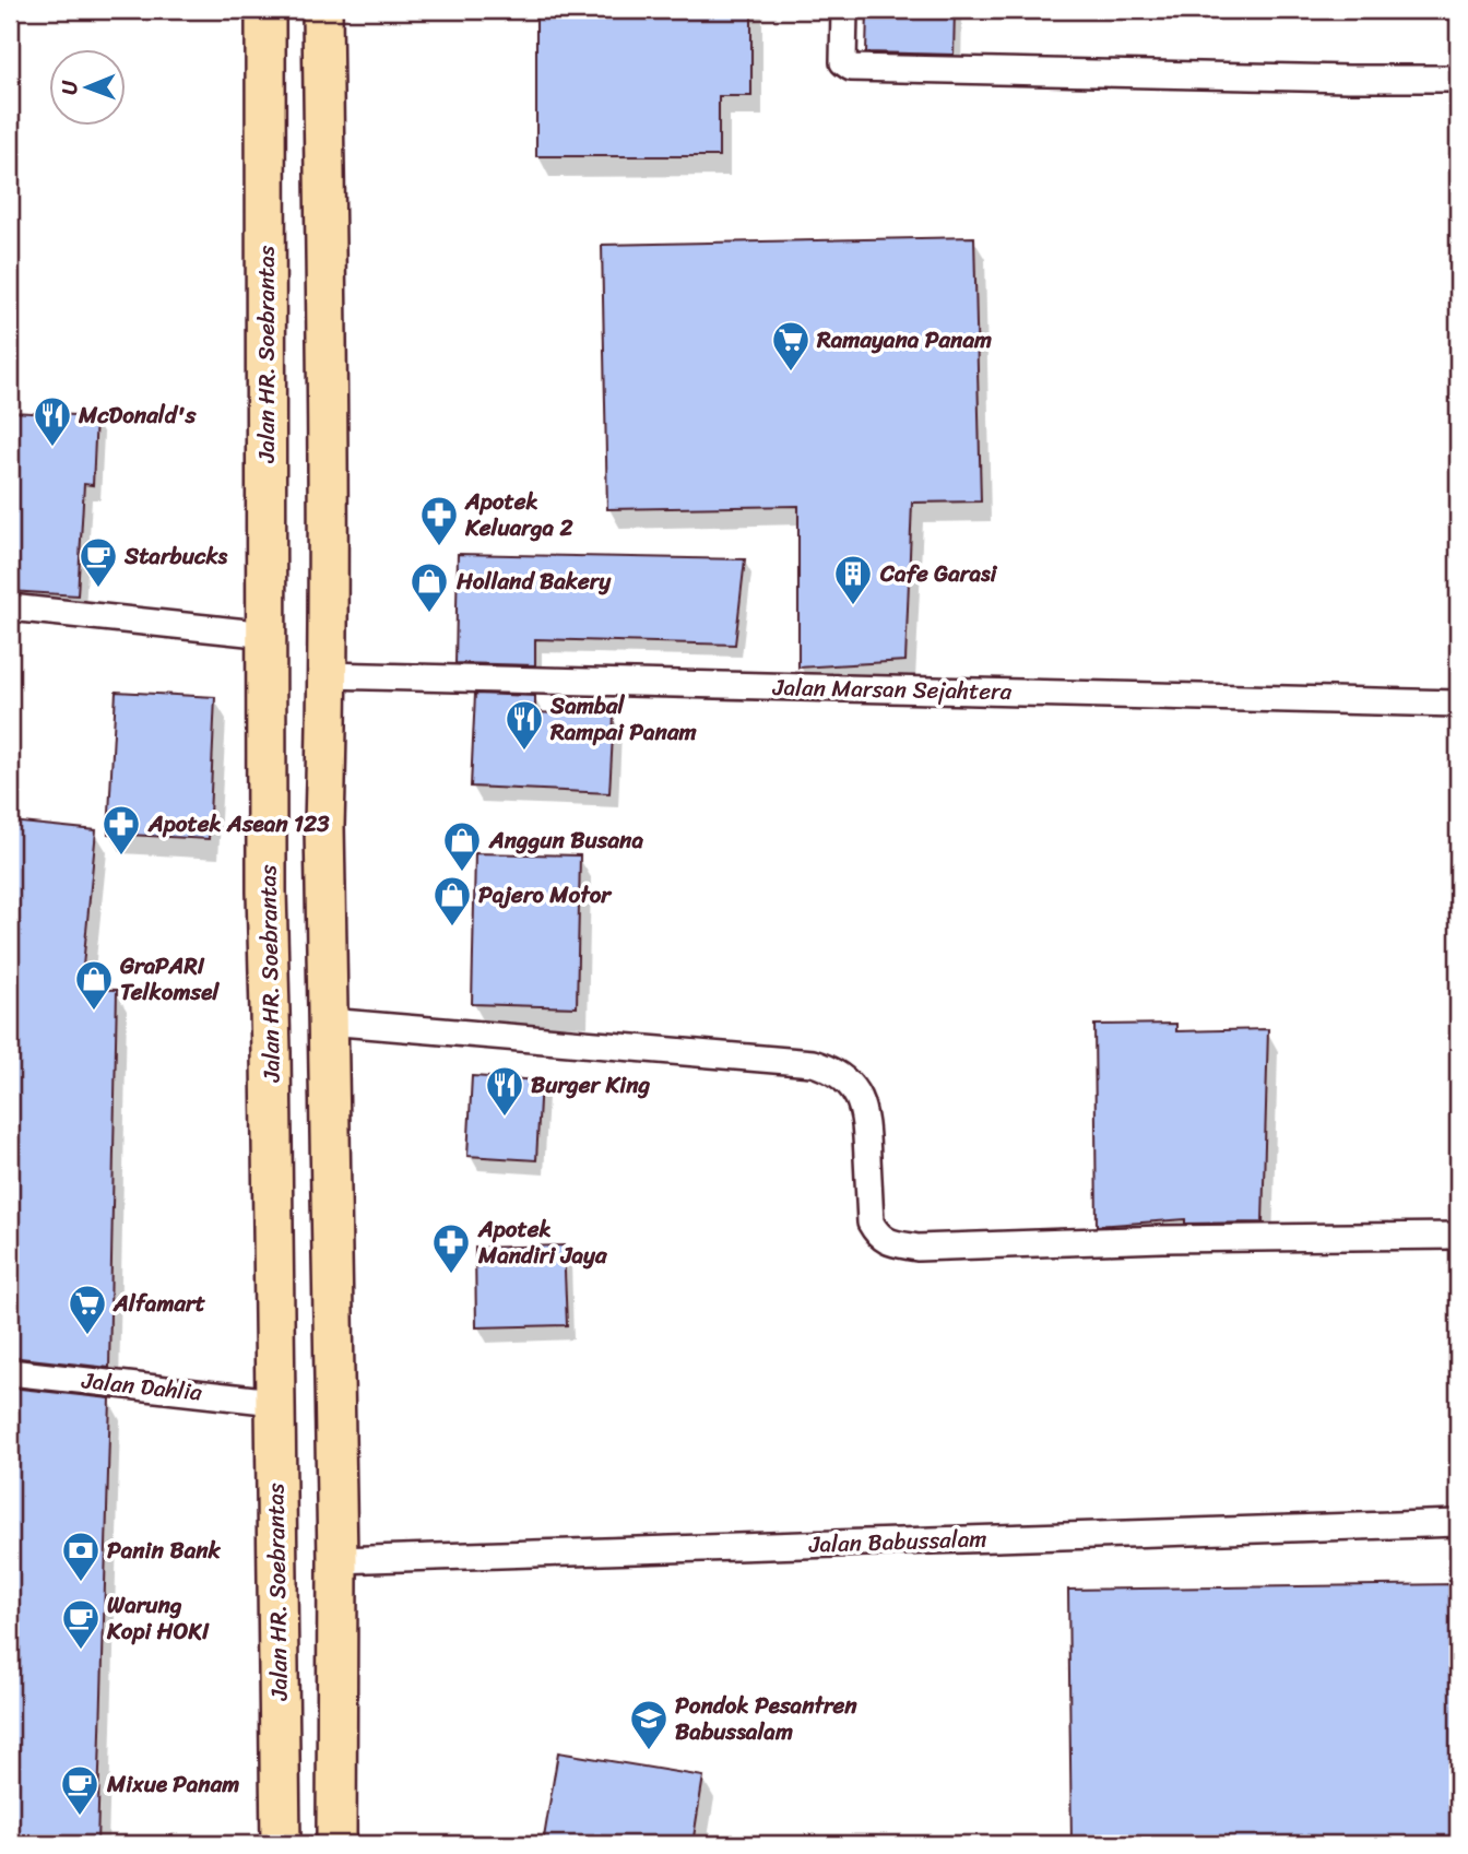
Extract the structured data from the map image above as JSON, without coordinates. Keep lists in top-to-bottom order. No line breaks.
{"streets":{"main road":["Jalan HR. Soebrantas"],"street":["Jalan Marsan Sejahtera","Jalan Dahlia","Jalan Babussalam"]},"crossings":[["Jalan HR. Soebrantas","Jalan Dahlia"]],"places":{"supermarket":["Ramayana Panam","Alfamart"],"restaurant":["McDonald's","Sambal Rampai Panam","Burger King"],"pharmacy":["Apotek Keluarga 2","Apotek Asean 123","Apotek Mandiri Jaya"],"cafe":["Starbucks","Warung Kopi HOKI","Mixue Panam"],"building":["Cafe Garasi"],"shop":["Holland Bakery","Anggun Busana","Pajero Motor","GraPARI Telkomsel"],"bank":["Panin Bank"],"school or university":["Pondok Pesantren Babussalam"]},"north":"left"}
